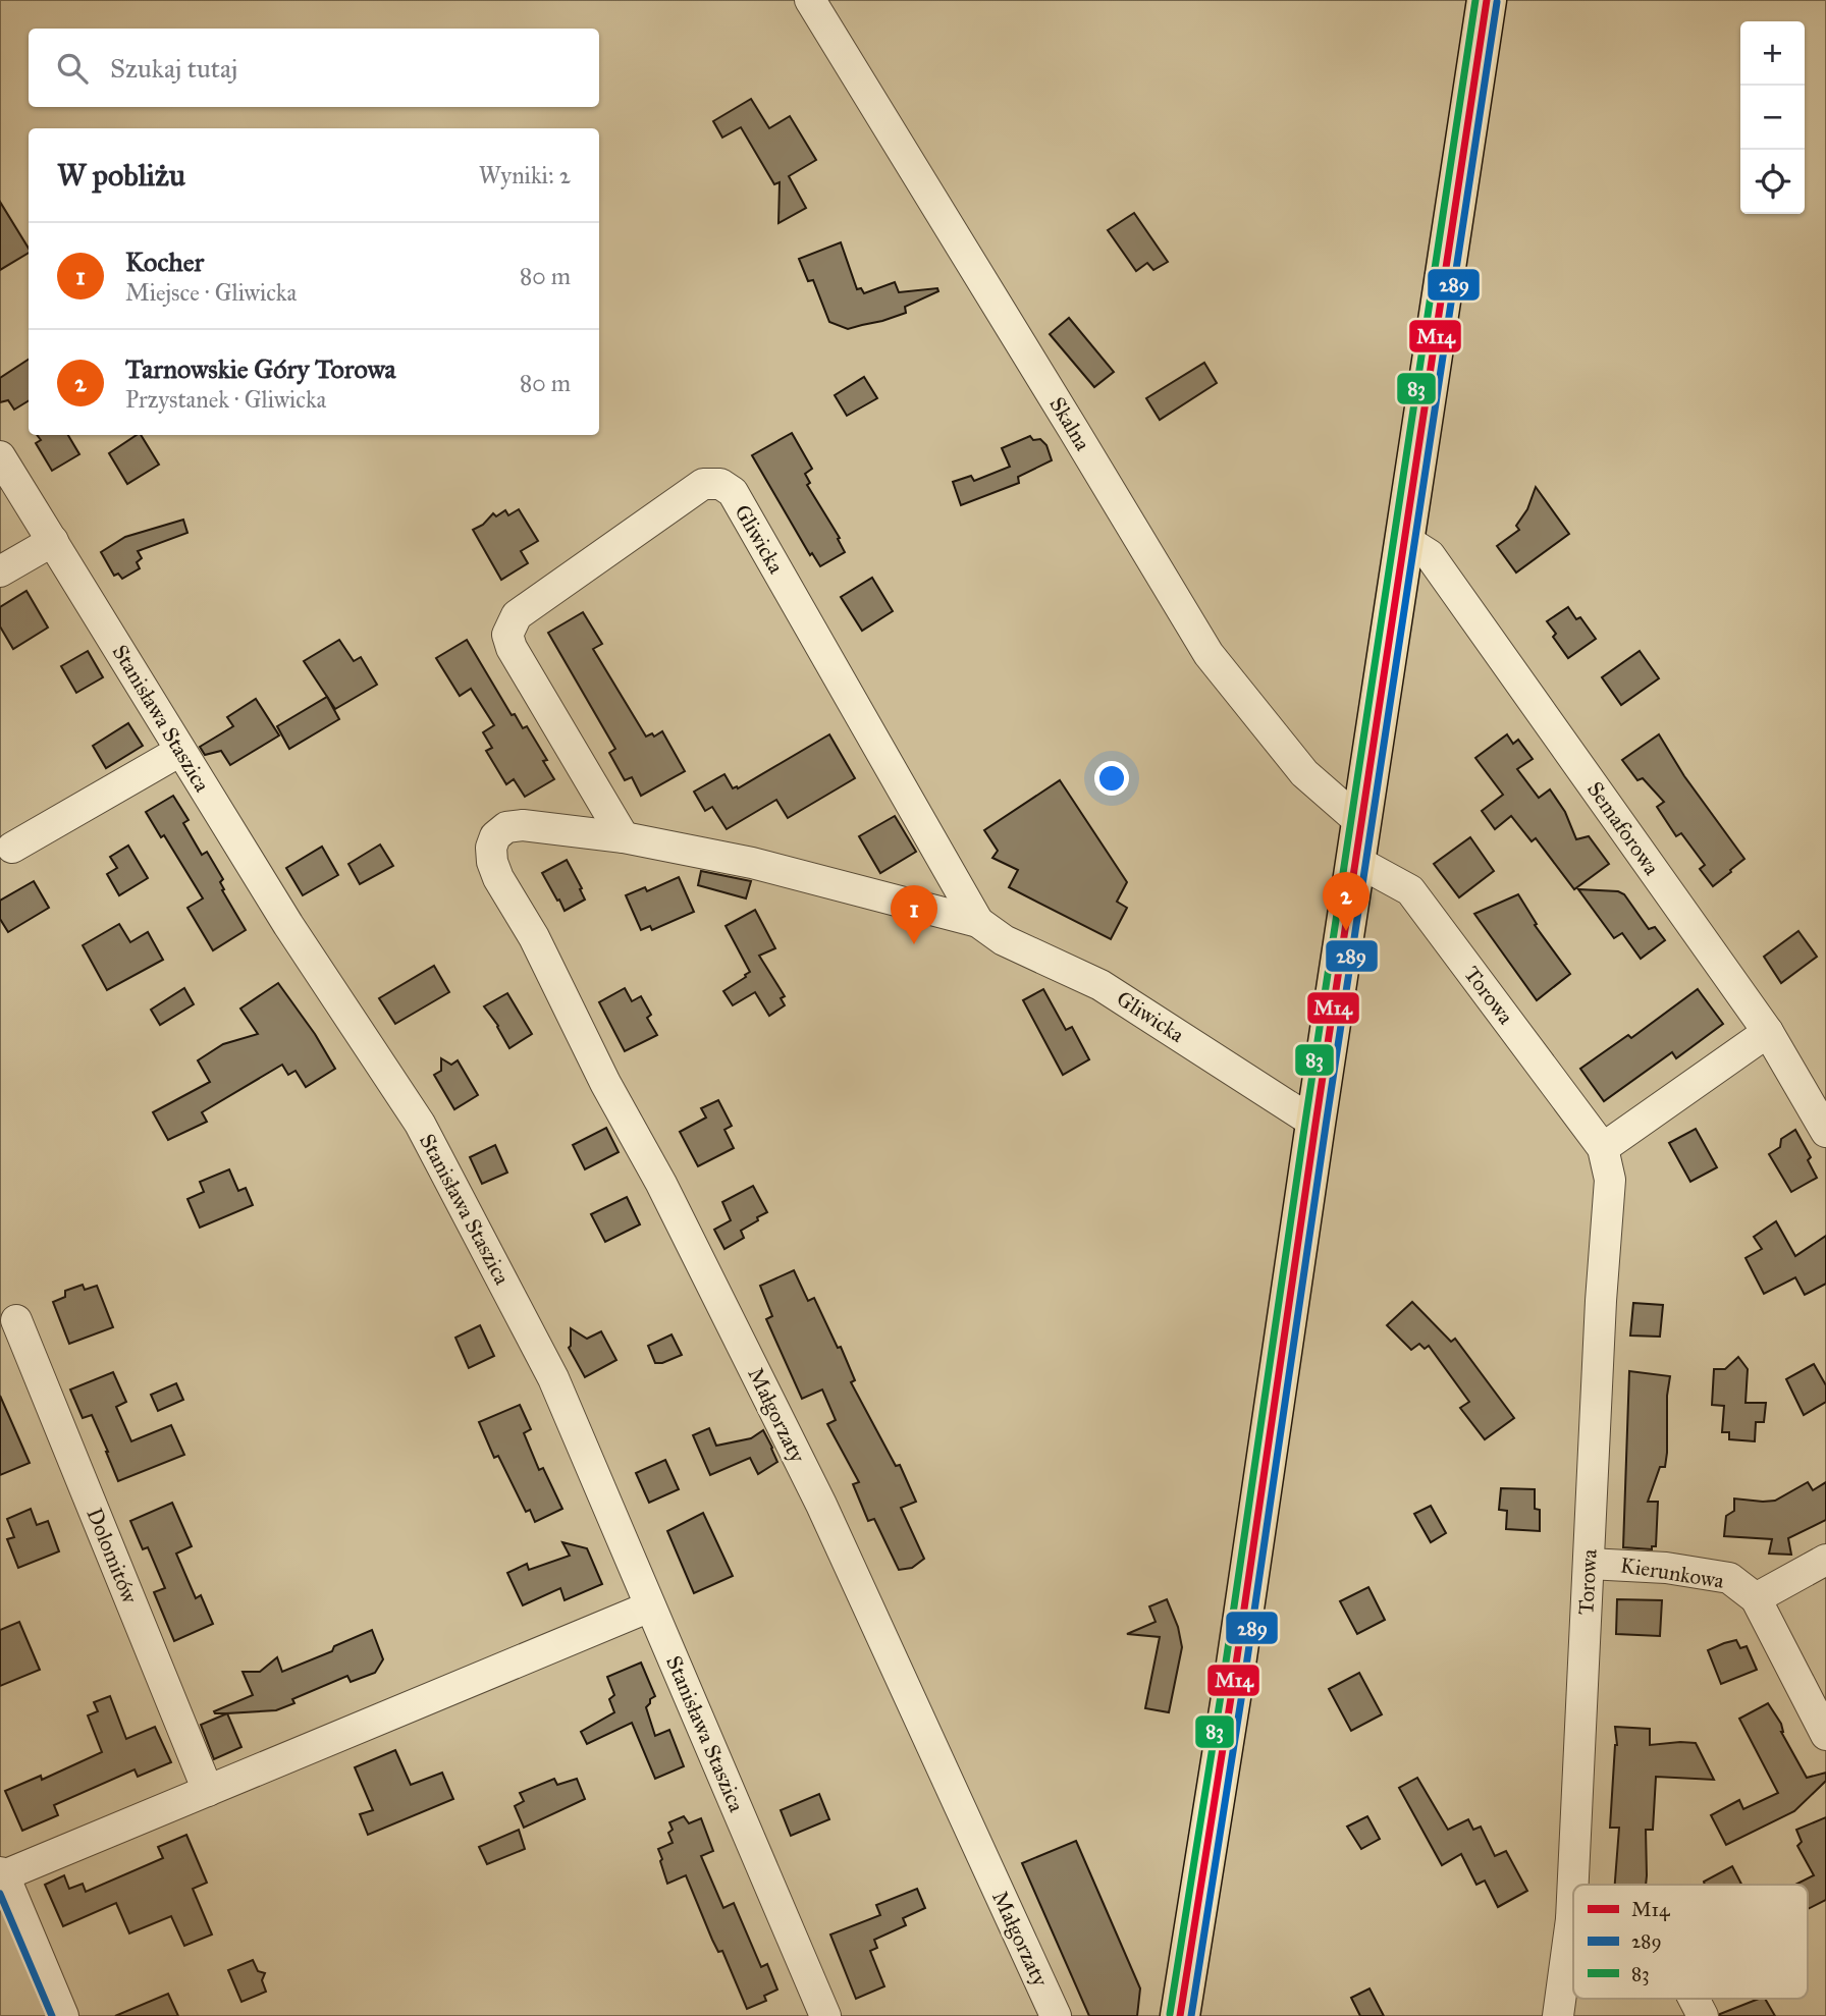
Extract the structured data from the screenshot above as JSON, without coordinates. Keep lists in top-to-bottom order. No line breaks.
{"streets":{"street":["Skalna","Gliwicka","Stanisława Staszica","Semaforowa","Torowa","Małgorzaty","Dolomitów","Kierunkowa"]},"crossings":[["Gliwicka","Małgorzaty"],["Torowa","Kierunkowa"]],"lines":["transit line M14","transit line 83","transit line 289"],"legend":["M14","289","83"],"page":{"map_buttons":["+","−"],"search":"Szukaj tutaj","heading":["W pobliżu","Wyniki: 2"],"list":[{"mark":"1","name":"Kocher","note":"Miejsce · Gliwicka","value":"80 m"},{"mark":"2","name":"Tarnowskie Góry Torowa","note":"Przystanek · Gliwicka","value":"80 m"}],"pins":["2","1"]}}
